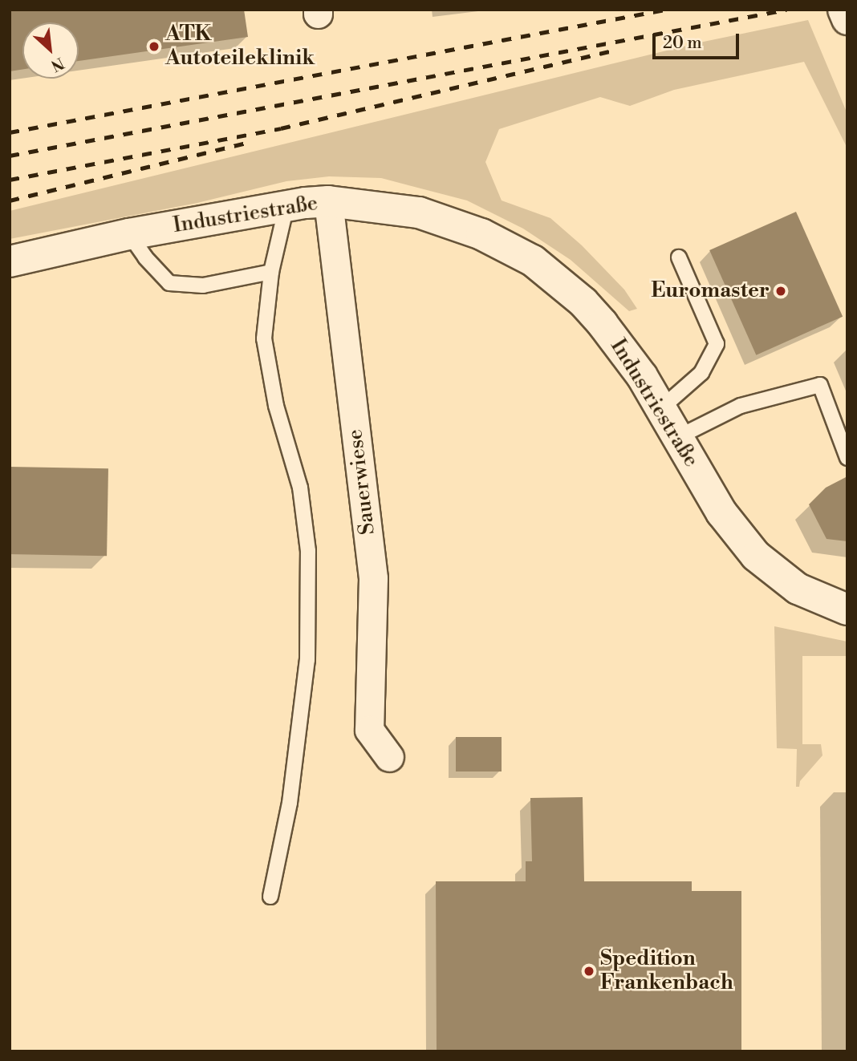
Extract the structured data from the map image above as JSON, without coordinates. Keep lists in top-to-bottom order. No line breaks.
{"streets":{"street":["Industriestraße","Sauerwiese"]},"crossings":[["Industriestraße","Sauerwiese"]],"places":["ATK Autoteileklinik","Euromaster","Spedition Frankenbach"],"scale_bar":"20 m","north":"bottom right"}
